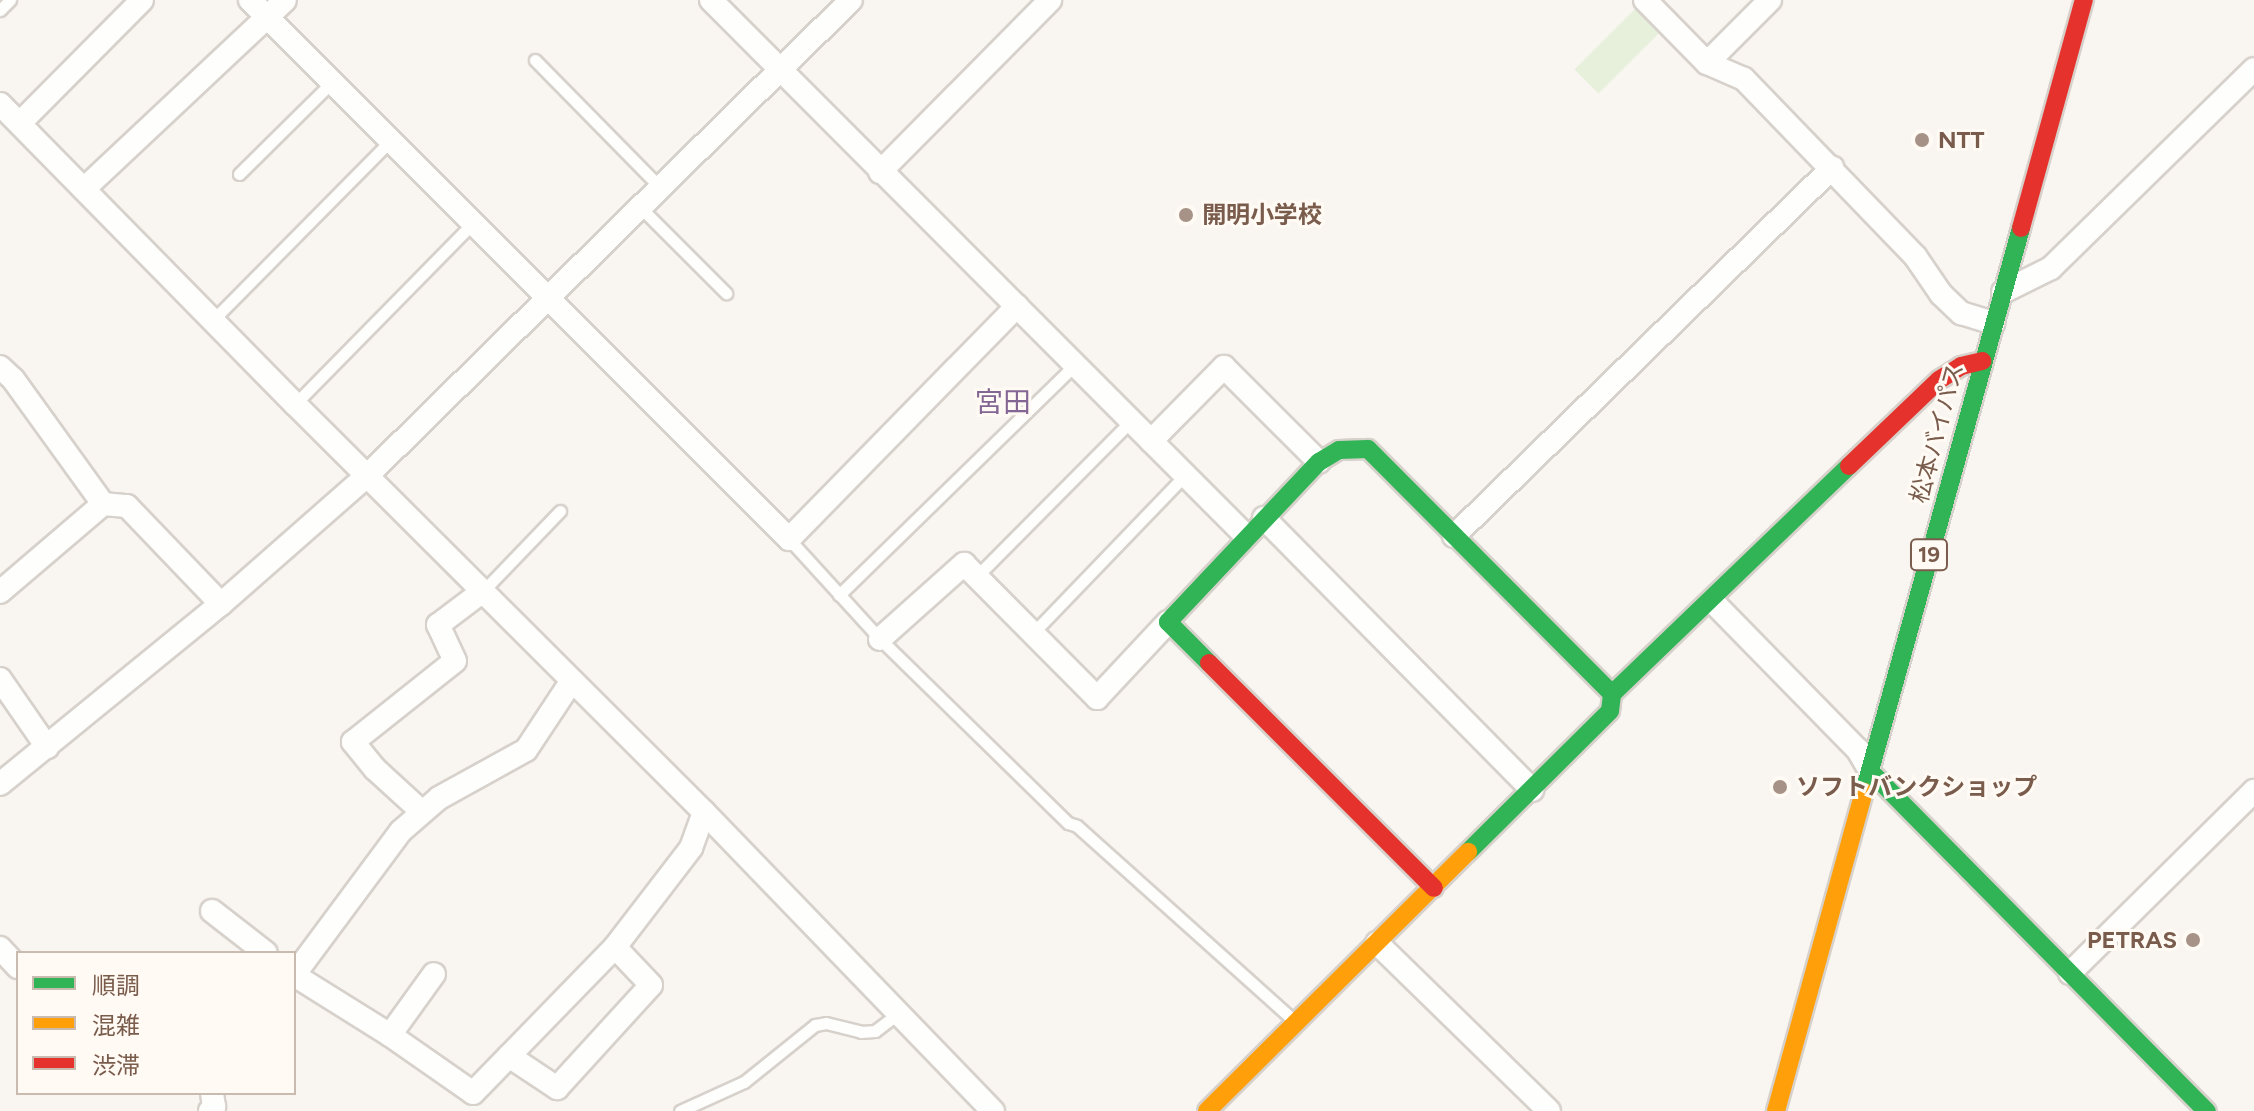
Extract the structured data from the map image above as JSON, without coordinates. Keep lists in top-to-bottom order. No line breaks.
{"streets":{"main road":["松本バイパス","19"]},"districts":["宮田"],"places":["NTT","開明小学校","ソフトバンクショップ","PETRAS"],"legend":["順調","混雑","渋滞"]}
